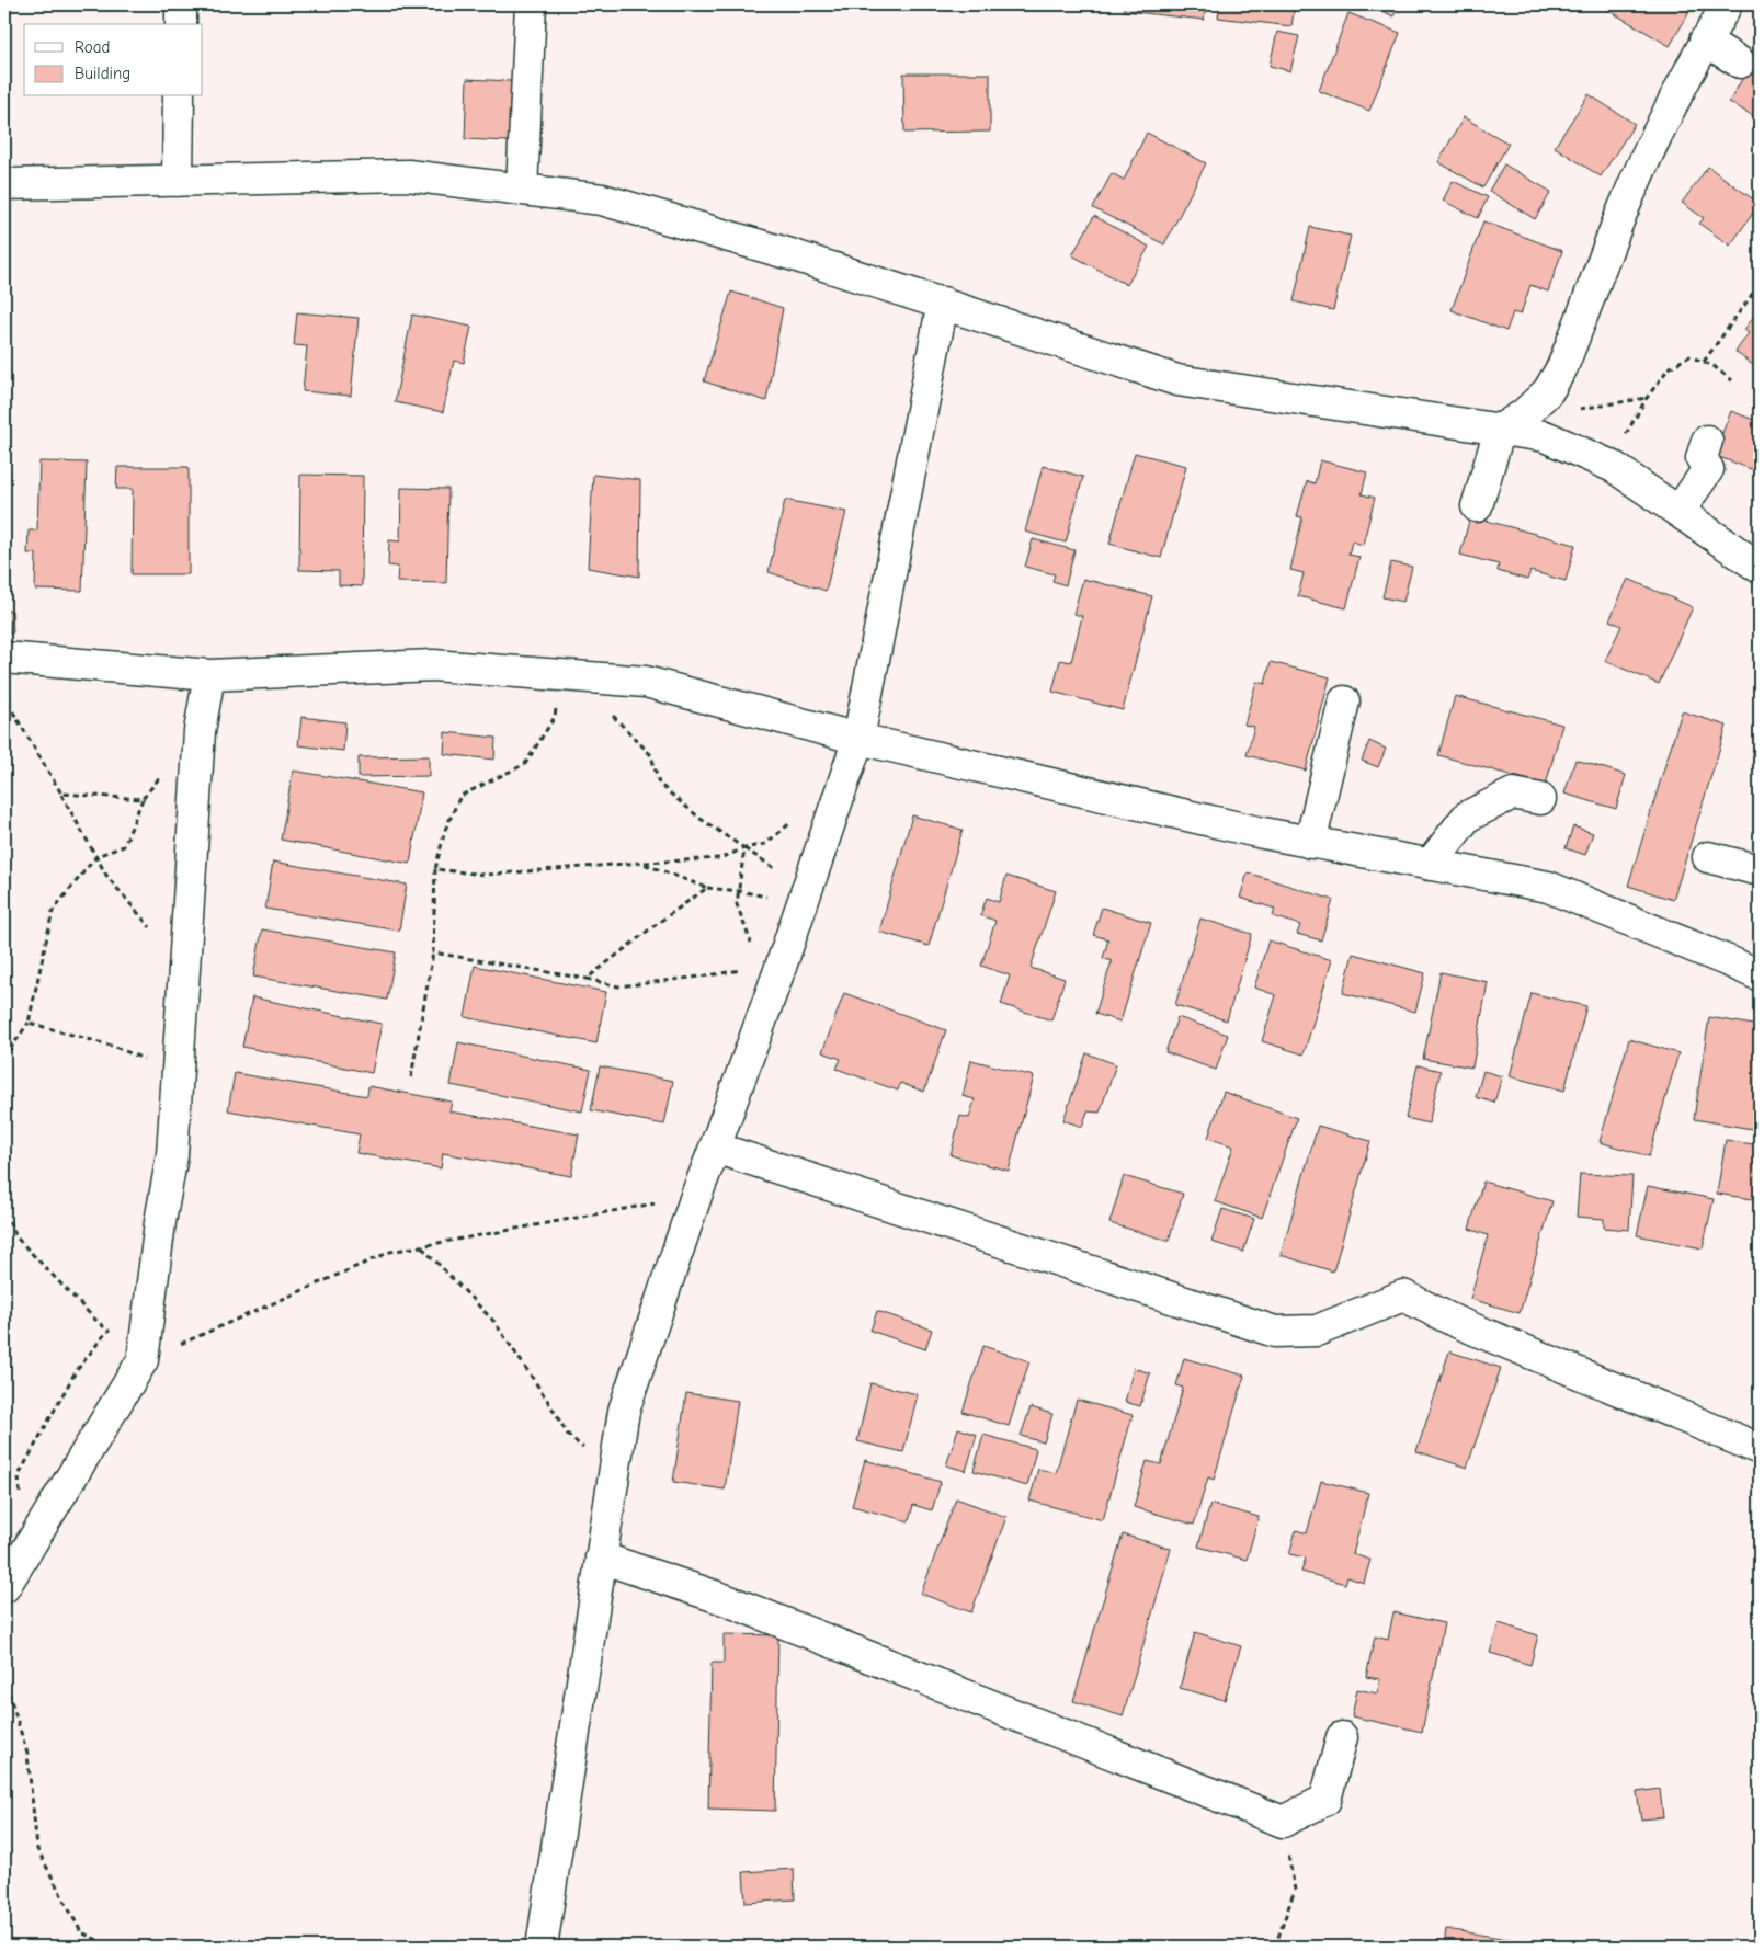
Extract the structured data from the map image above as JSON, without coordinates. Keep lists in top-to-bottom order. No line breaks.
{"legend":["Road","Building"]}
